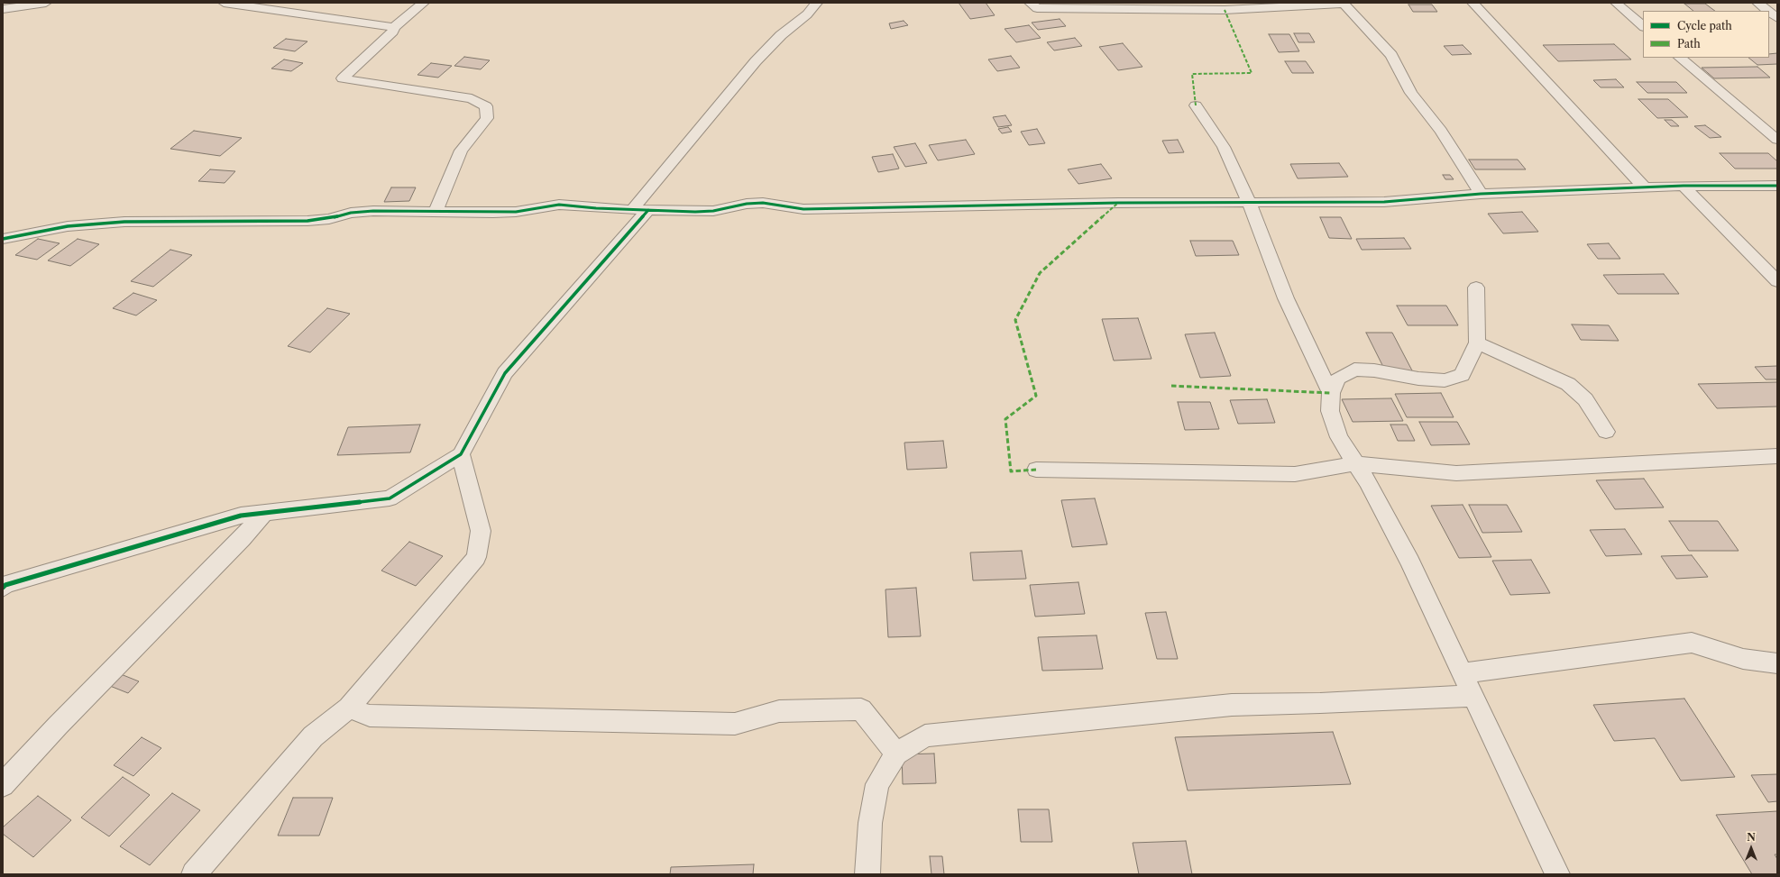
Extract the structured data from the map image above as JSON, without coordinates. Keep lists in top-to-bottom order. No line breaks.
{"legend":["Cycle path","Path"],"north":"top"}
